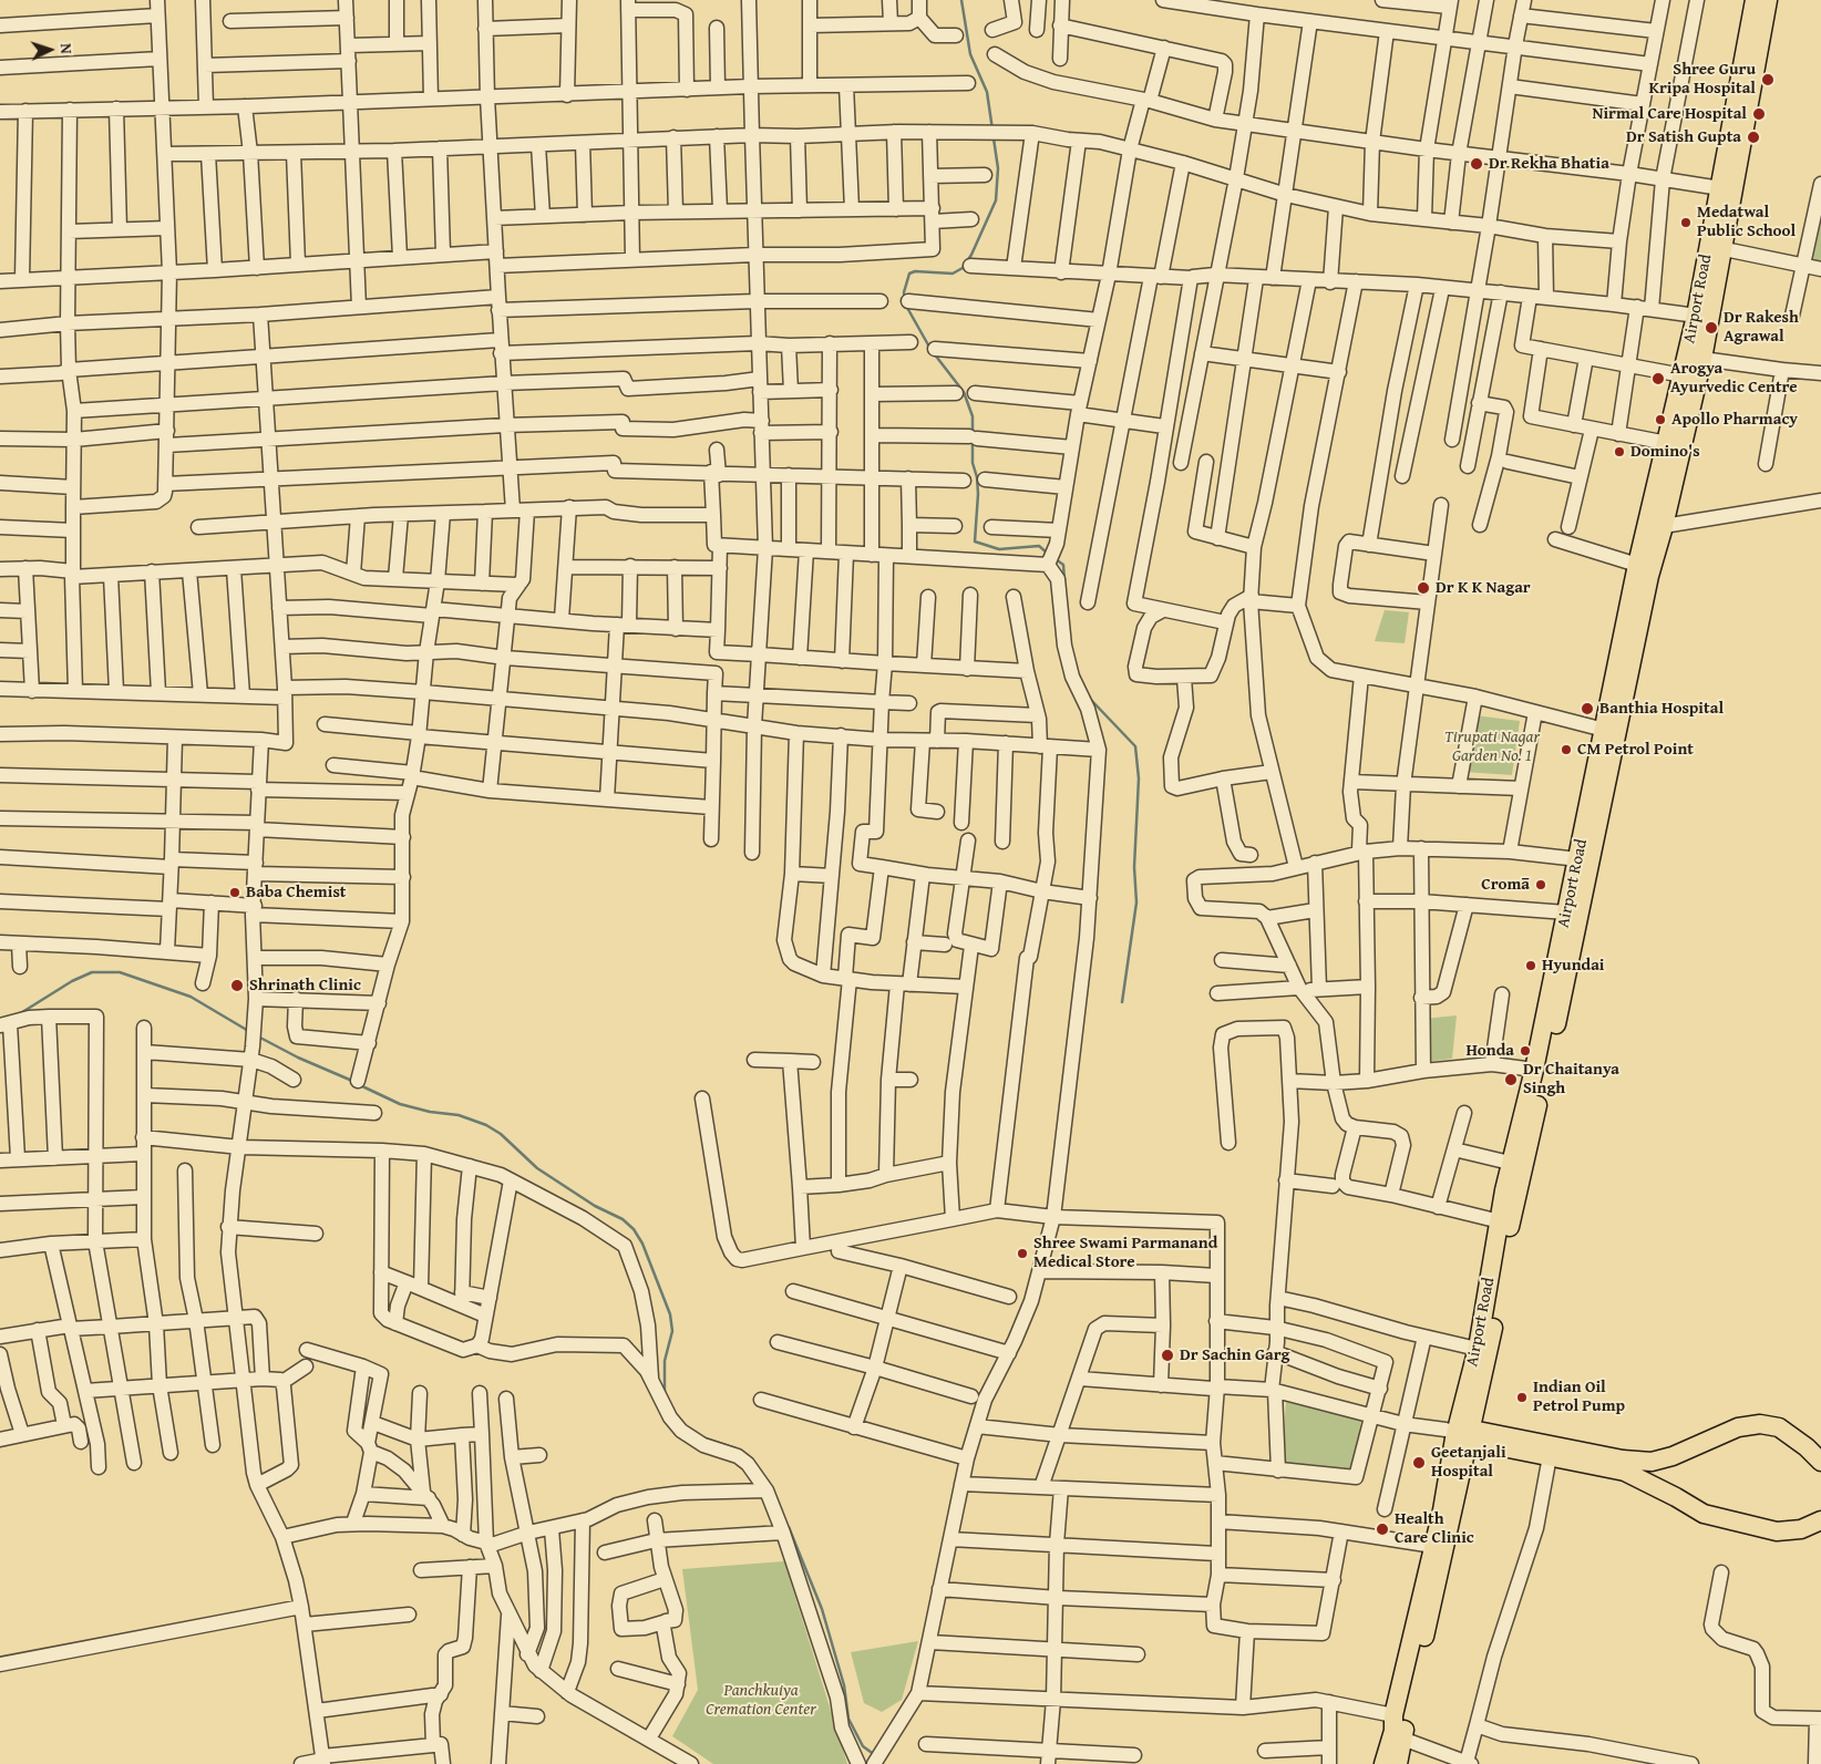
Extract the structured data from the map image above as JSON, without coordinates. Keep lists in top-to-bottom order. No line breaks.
{"streets":{"main road":["Airport Road"]},"parks":["Tirupati Nagar Garden No. 1","Panchkuiya Cremation Center"],"places":["Shree Guru Kripa Hospital","Nirmal Care Hospital","Dr Satish Gupta","Dr Rekha Bhatia","Medatwal Public School","Dr Rakesh Agrawal","Arogya Ayurvedic Centre","Apollo Pharmacy","Domino's","Dr K K Nagar","Banthia Hospital","CM Petrol Point","Cromā","Baba Chemist","Hyundai","Shrinath Clinic","Honda","Dr Chaitanya Singh","Shree Swami Parmanand Medical Store","Dr Sachin Garg","Indian Oil Petrol Pump","Geetanjali Hospital","Health Care Clinic"],"north":"right"}
